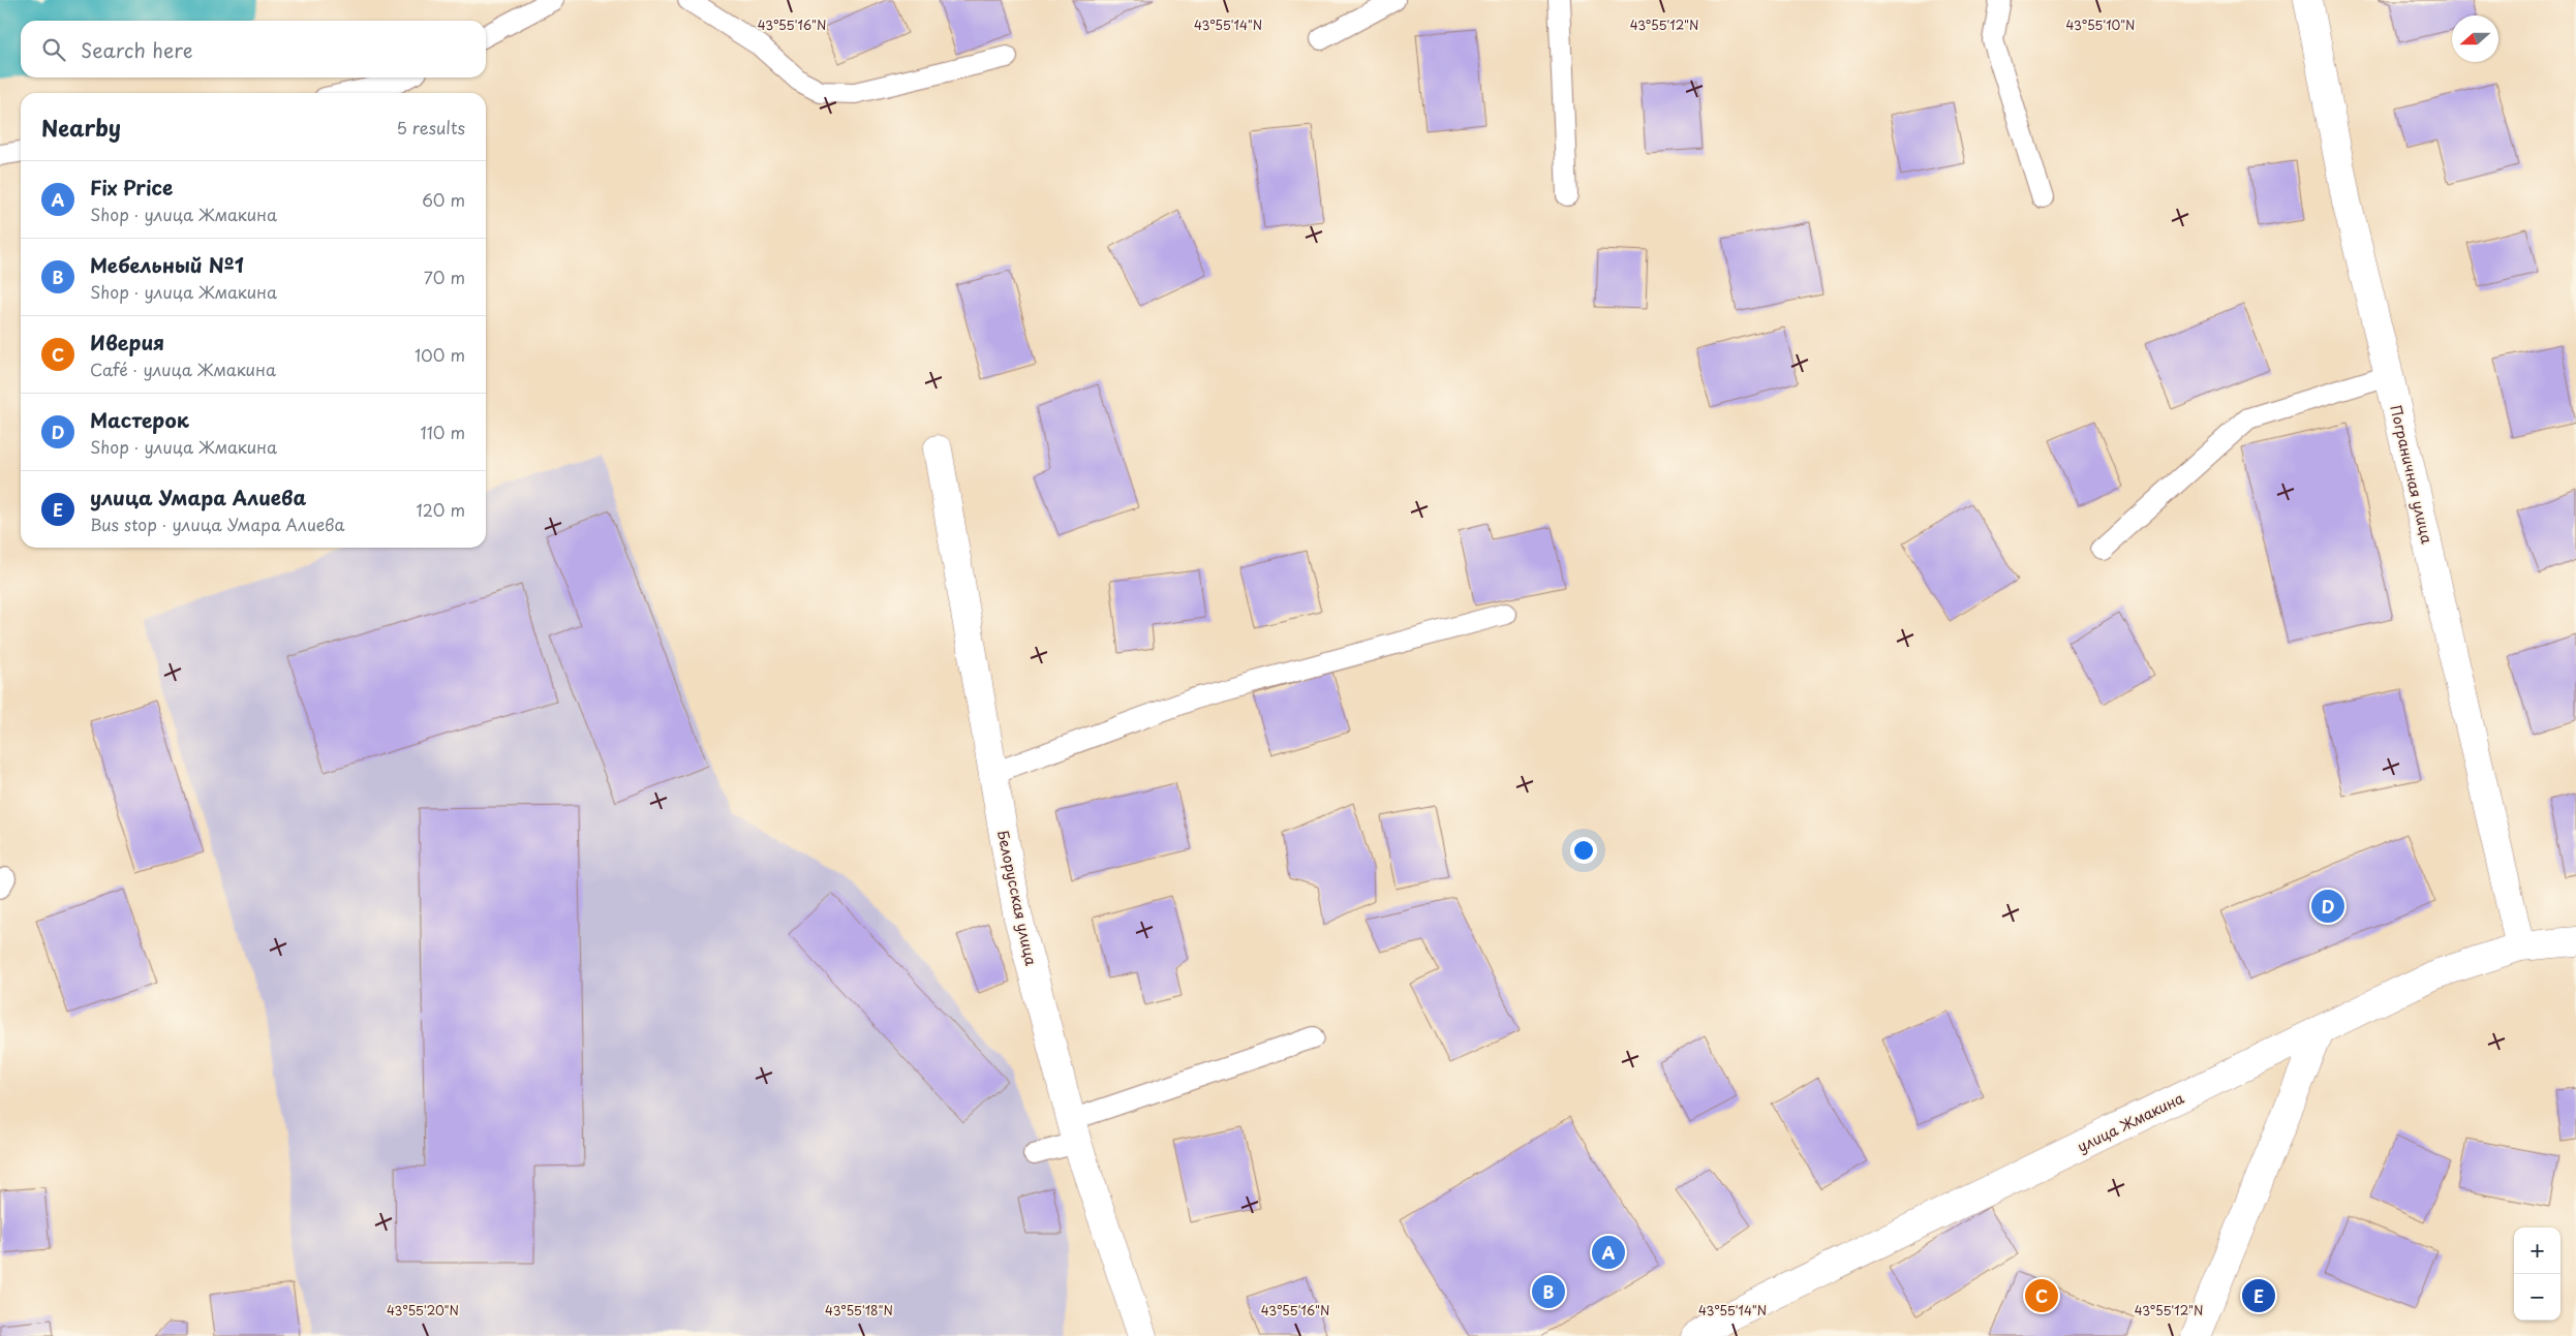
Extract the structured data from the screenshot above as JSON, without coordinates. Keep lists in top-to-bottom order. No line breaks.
{"streets":{"street":["Пограничная улица","Белорусская улица","улица Жмакина"]},"crossings":[["Пограничная улица","улица Жмакина"]],"north":"left","page":{"search":"Search here","heading":["Nearby","5 results"],"list":[{"mark":"A","name":"Fix Price","note":"Shop · улица Жмакина","value":"60 m"},{"mark":"B","name":"Мебельный №1","note":"Shop · улица Жмакина","value":"70 m"},{"mark":"C","name":"Иверия","note":"Café · улица Жмакина","value":"100 m"},{"mark":"D","name":"Мастерок","note":"Shop · улица Жмакина","value":"110 m"},{"mark":"E","name":"улица Умара Алиева","note":"Bus stop · улица Умара Алиева","value":"120 m"}],"pins":["D","A","B","C","E"],"map_buttons":["+","−"]},"coordinates":["43°55'16\"N","43°55'14\"N","43°55'12\"N","43°55'10\"N","43°55'20\"N","43°55'18\"N"]}
